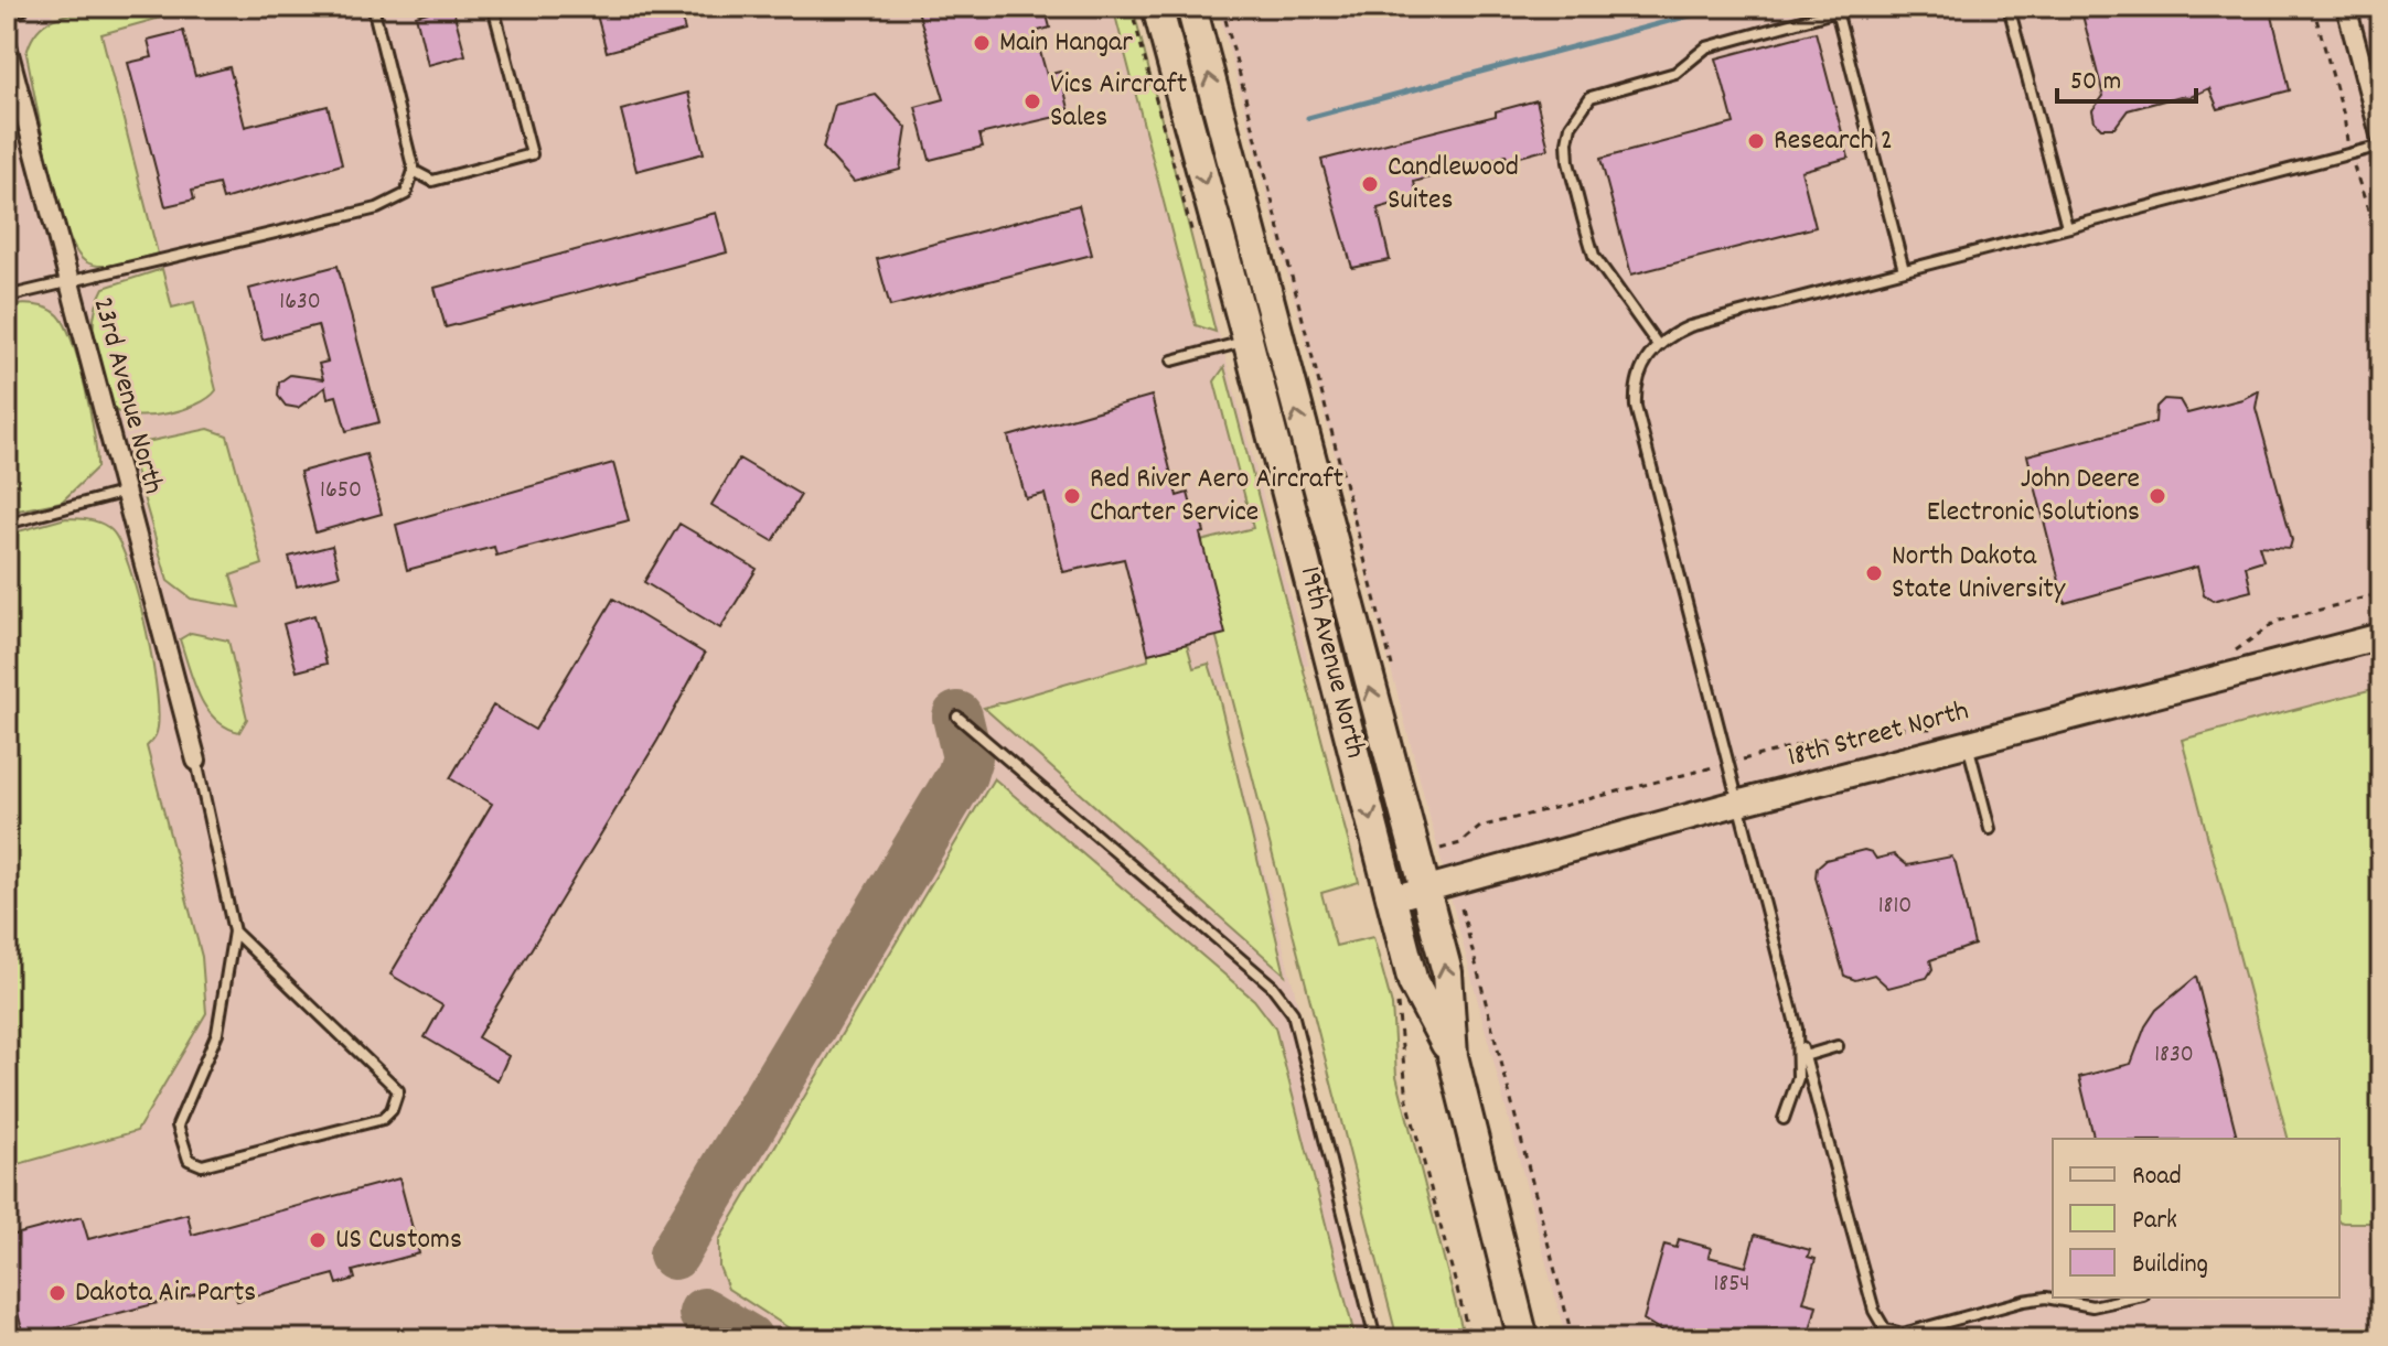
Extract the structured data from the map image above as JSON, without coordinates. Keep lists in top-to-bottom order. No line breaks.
{"streets":{"main road":["19th Avenue North"],"street":["23rd Avenue North","18th Street North"]},"crossings":[["19th Avenue North","18th Street North"]],"places":["Main Hangar","Vics Aircraft Sales","Research 2","Candlewood Suites","Red River Aero Aircraft Charter Service","John Deere Electronic Solutions","North Dakota State University","US Customs","Dakota Air Parts"],"house_numbers":["1630","1650","1810","1830","1854"],"legend":["Road","Park","Building"],"scale_bar":"50 m"}
